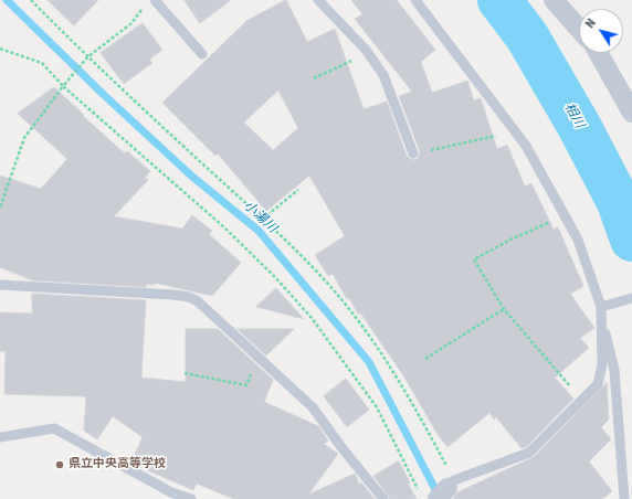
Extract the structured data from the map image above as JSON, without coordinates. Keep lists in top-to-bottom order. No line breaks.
{"water":["相川","小湯川"],"places":["県立中央高等学校"],"north":"top left"}
